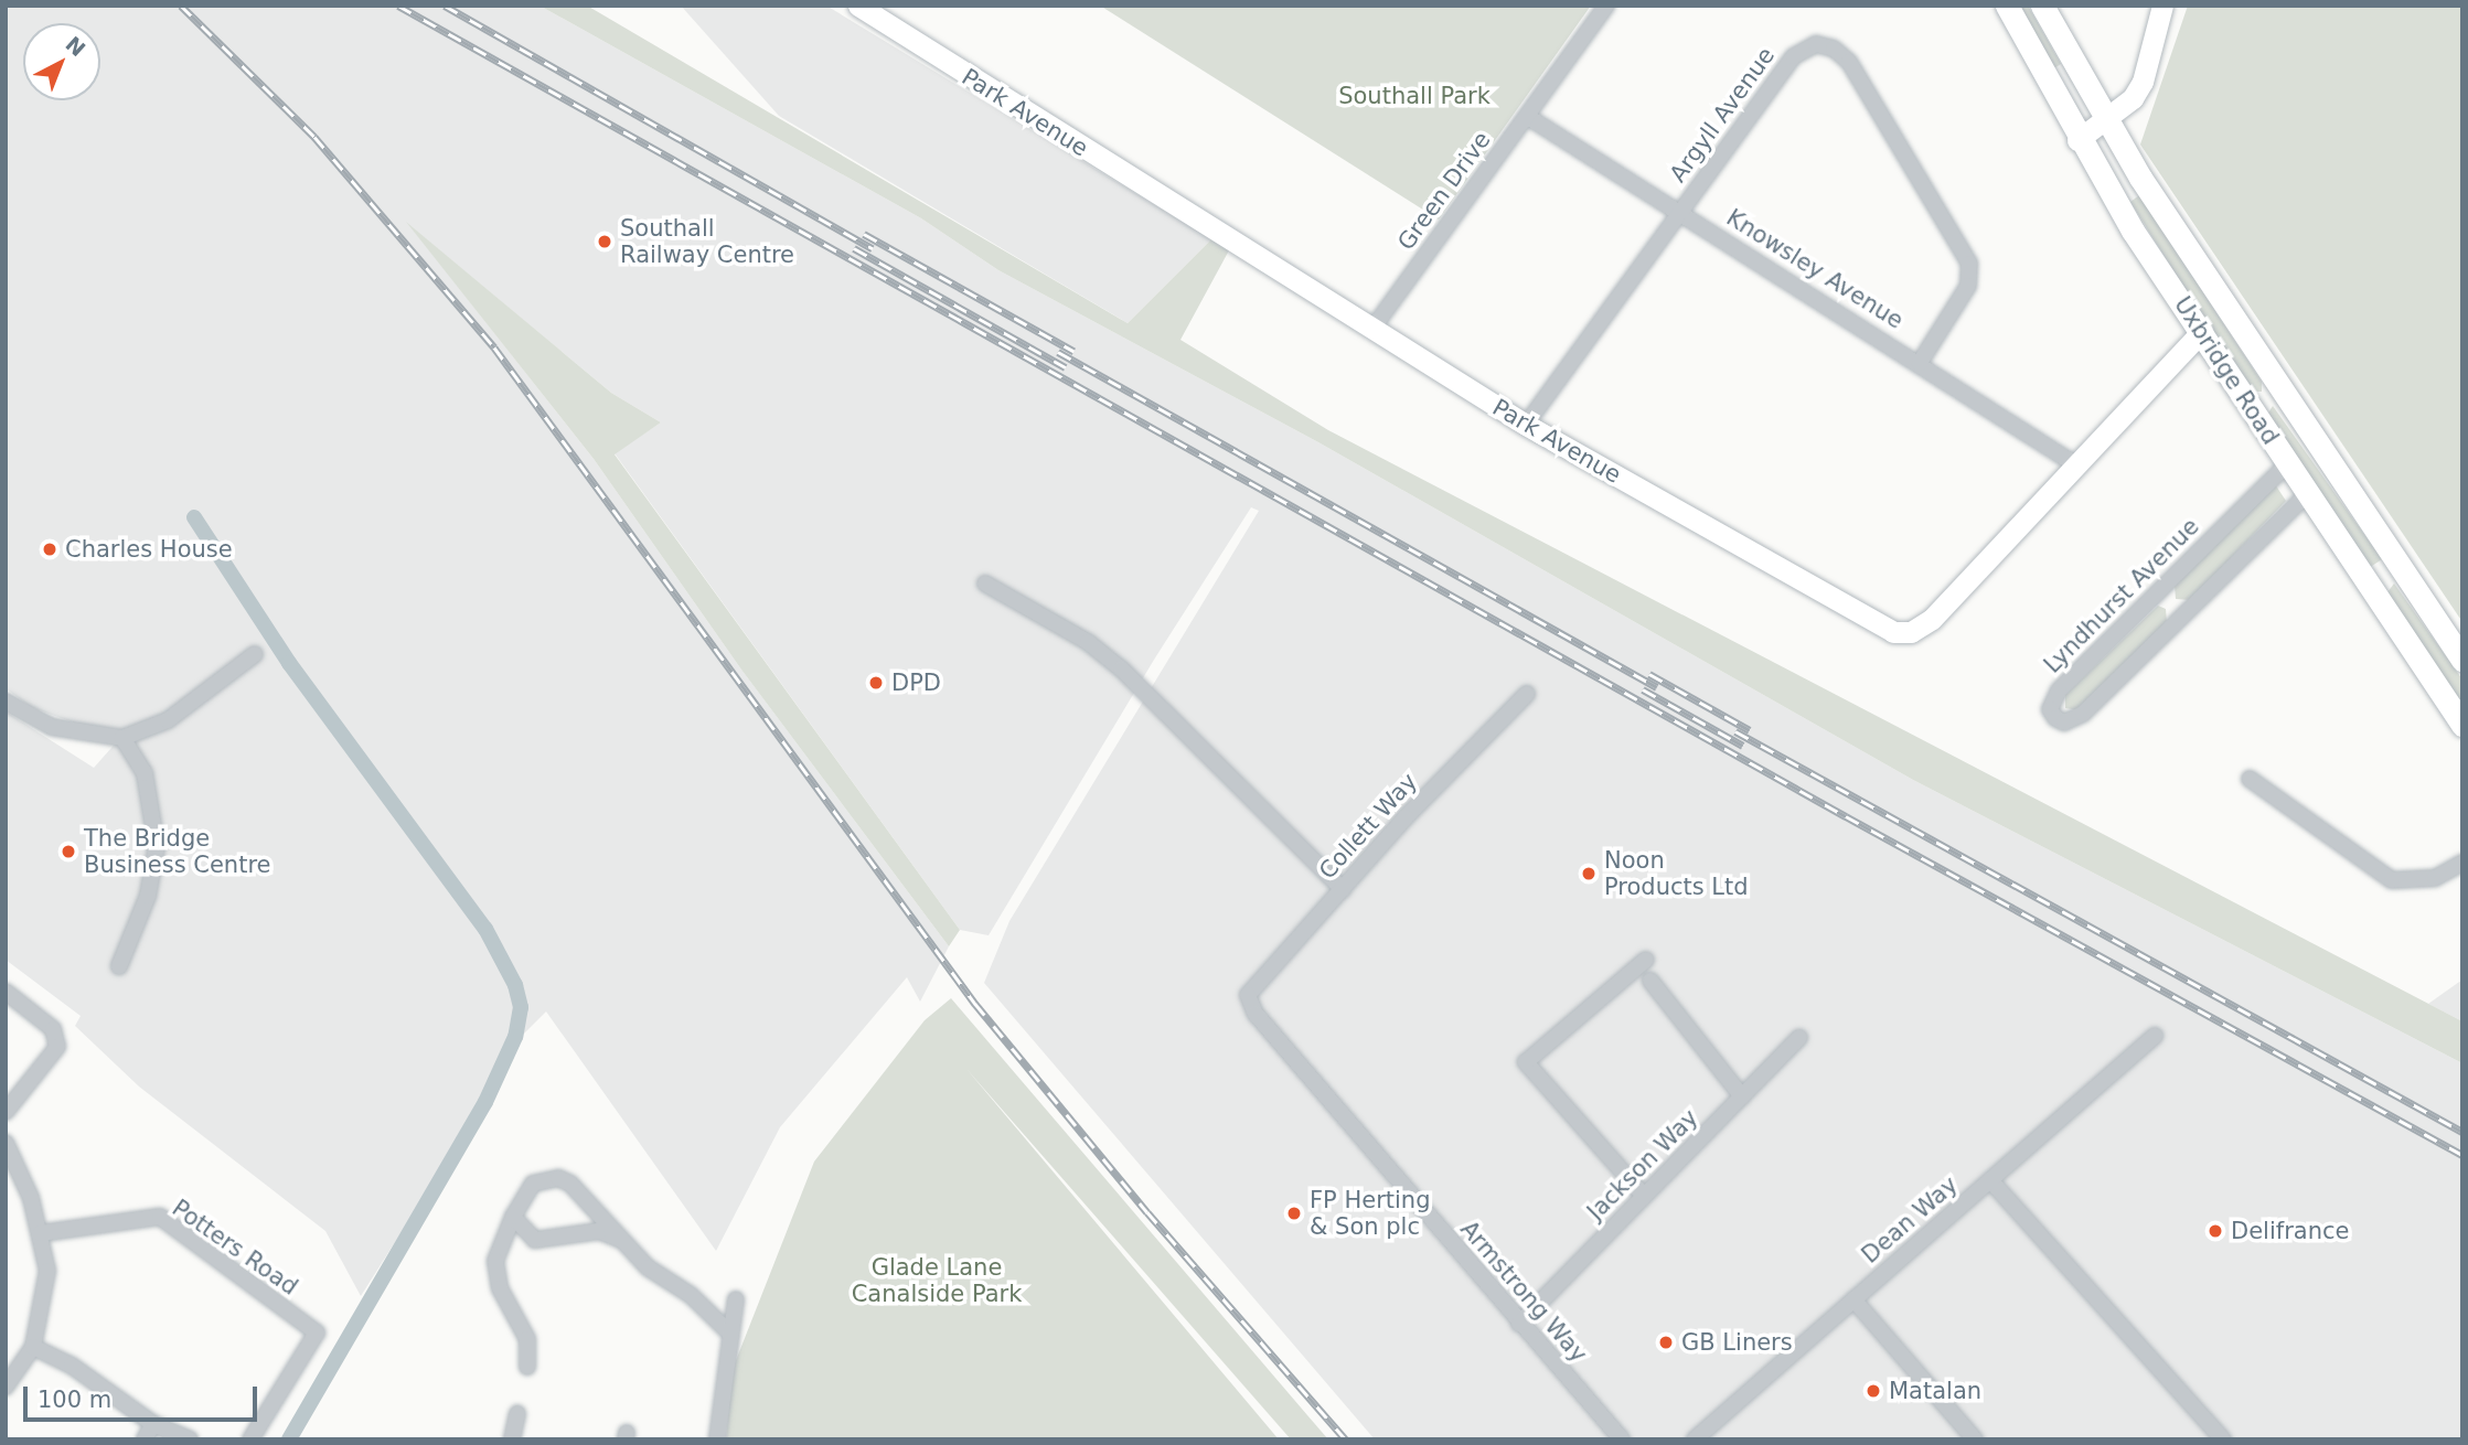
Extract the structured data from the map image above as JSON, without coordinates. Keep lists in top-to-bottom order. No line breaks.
{"streets":{"main road":["Uxbridge Road"],"street":["Park Avenue","Argyll Avenue","Green Drive","Knowsley Avenue","Lyndhurst Avenue","Collett Way","Jackson Way","Dean Way","Potters Road","Armstrong Way"]},"crossings":[["Park Avenue","Argyll Avenue"],["Park Avenue","Green Drive"],["Park Avenue","Knowsley Avenue"],["Park Avenue","Uxbridge Road"],["Argyll Avenue","Knowsley Avenue"],["Green Drive","Knowsley Avenue"],["Uxbridge Road","Lyndhurst Avenue"],["Collett Way","Armstrong Way"],["Jackson Way","Armstrong Way"]],"parks":["Southall Park","Glade Lane Canalside Park"],"places":["Southall Railway Centre","Charles House","DPD","The Bridge Business Centre","Noon Products Ltd","FP Herting & Son plc","Delifrance","GB Liners","Matalan"],"scale_bar":"100 m","north":"top right"}
